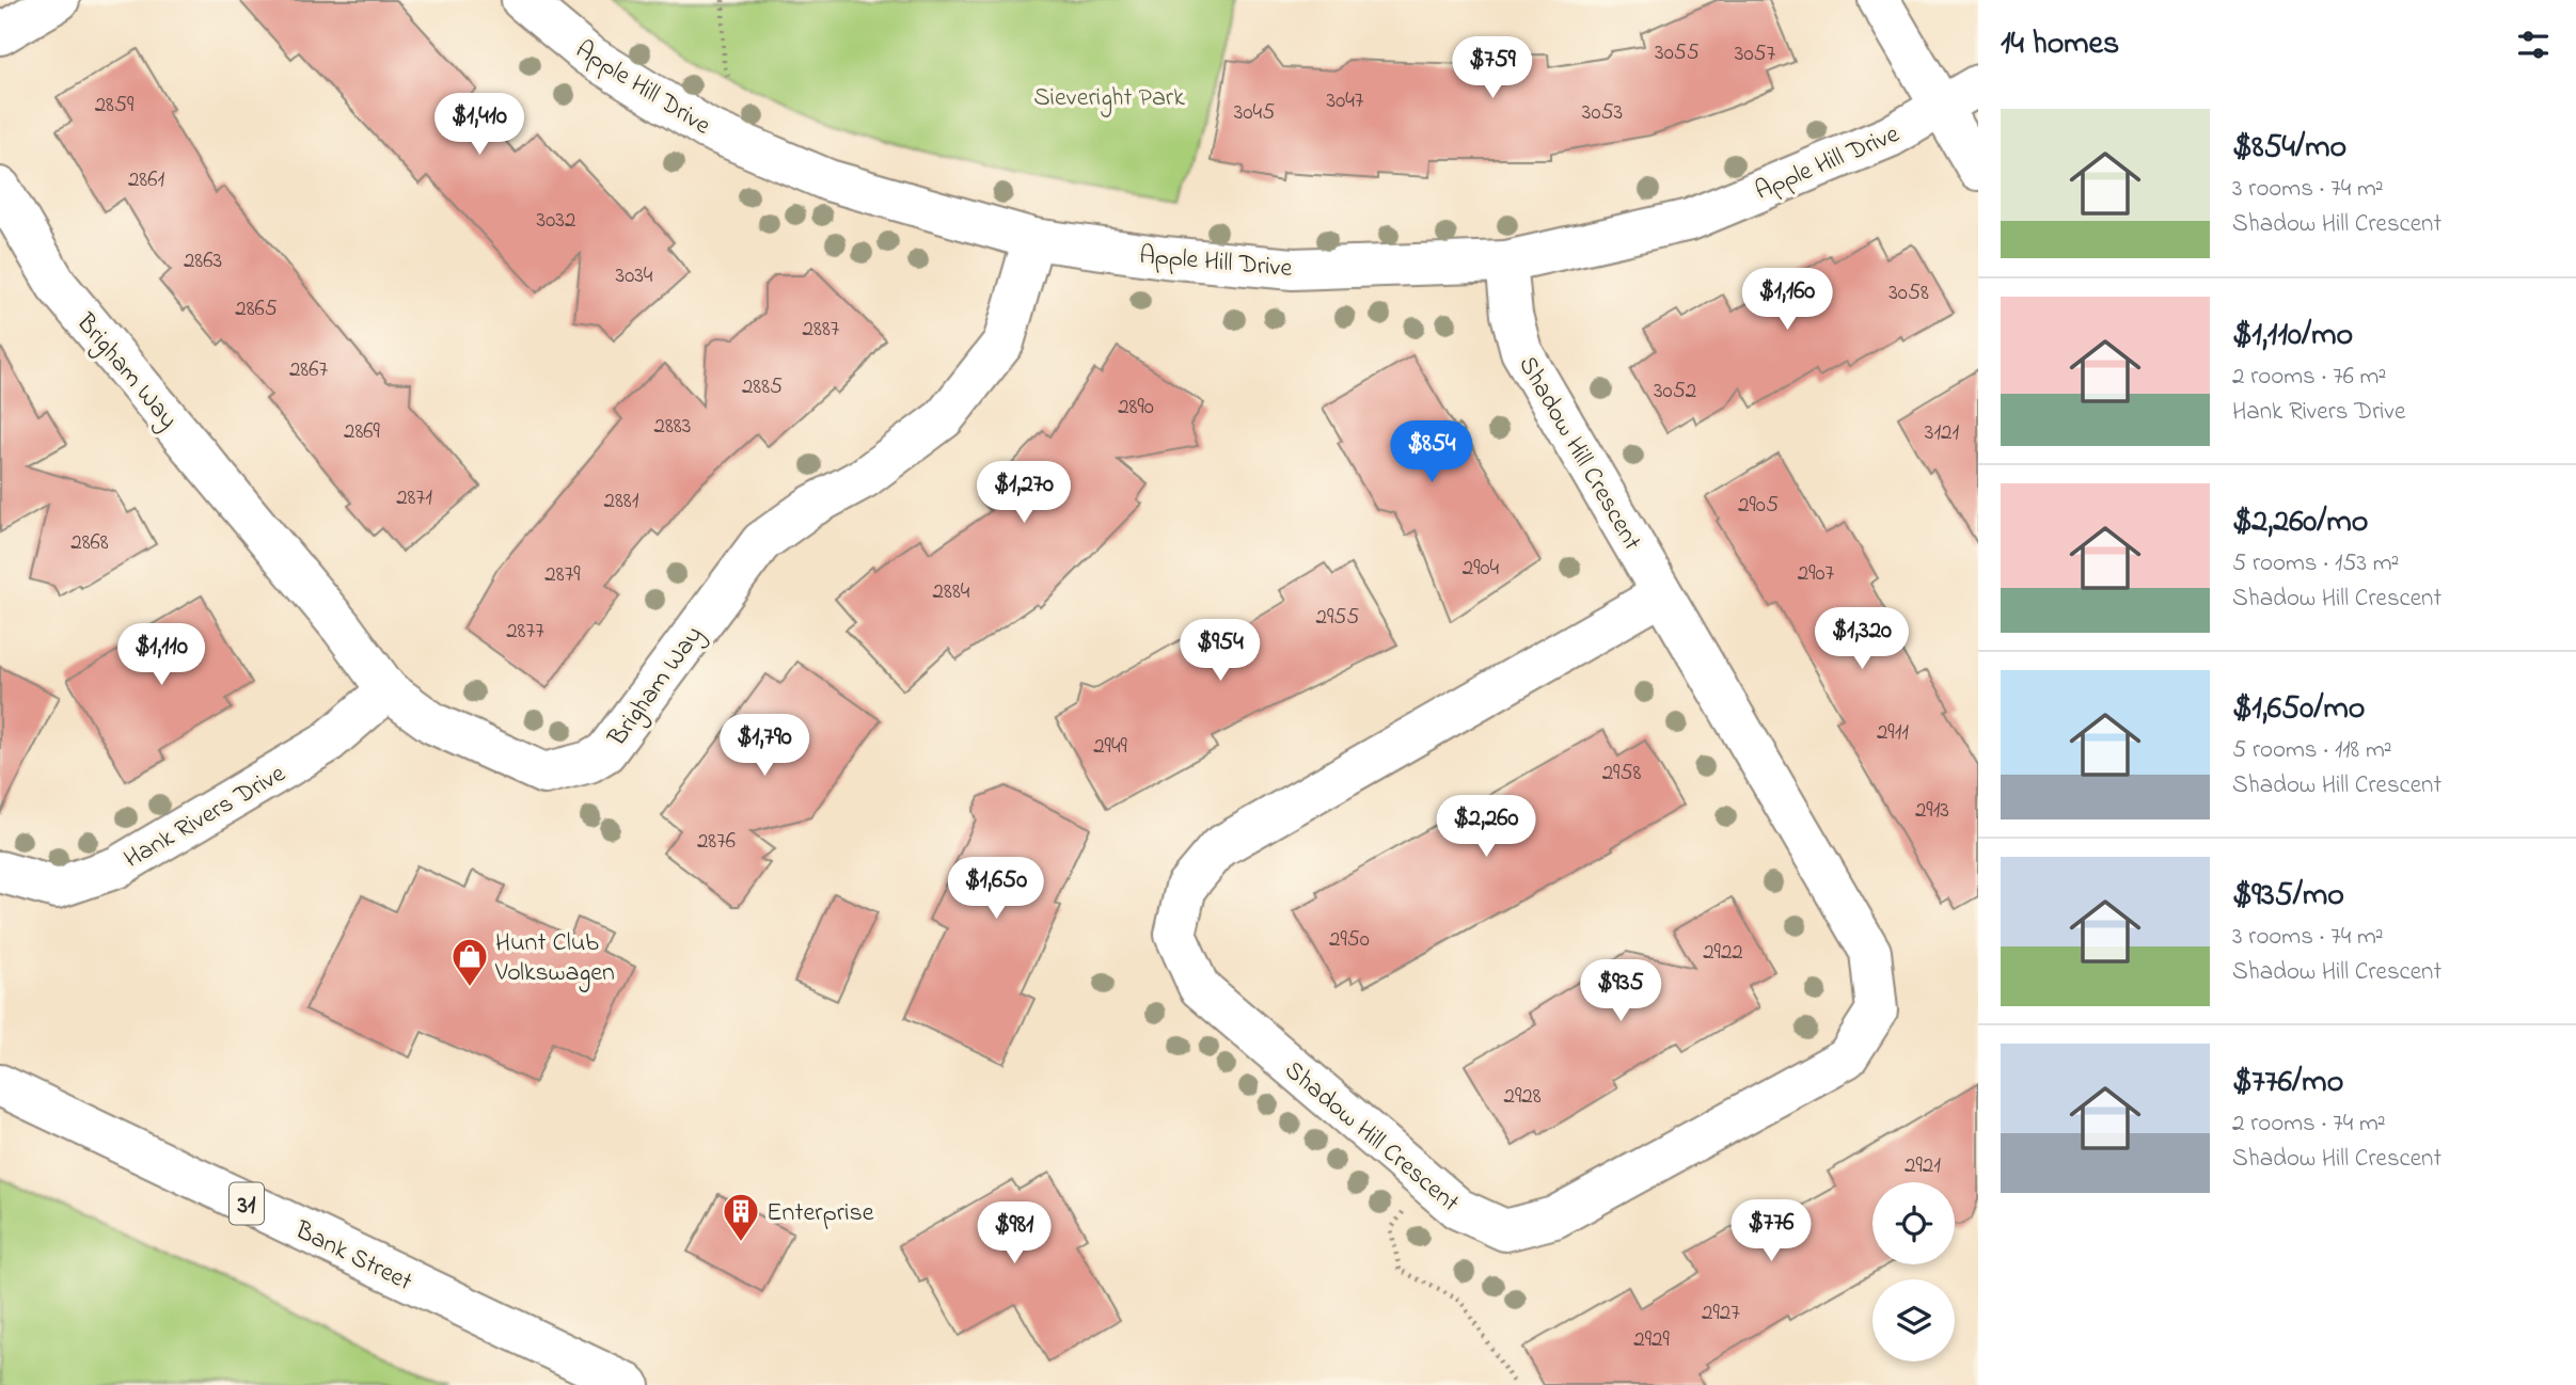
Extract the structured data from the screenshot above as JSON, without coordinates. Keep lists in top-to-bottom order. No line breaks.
{"streets":{"street":["Apple Hill Drive","Brigham Way","Shadow Hill Crescent","Hank Rivers Drive","31","Bank Street"]},"crossings":[["Apple Hill Drive","Brigham Way"],["Apple Hill Drive","Shadow Hill Crescent"],["Brigham Way","Hank Rivers Drive"]],"parks":["Sieveright Park"],"places":{"shop":["Hunt Club Volkswagen"],"building":["Enterprise"]},"house_numbers":["3055","3057","3047","2859","3045","3053","2861","3032","2863","3034","3058","2865","2887","2867","2885","3052","2890","2883","2869","3121","2871","2881","2905","2868","2904","2907","2879","2884","2955","2877","2911","2949","2958","2913","2876","2950","2922","2928","2921","2927","2929"],"page":{"heading":"14 homes","price":["$759","$1,410","$1,160","$854","$1,270","$1,320","$954","$1,110","$1,790","$2,260","$1,650","$935","$776","$981"],"list":[{"name":"$854/mo","note":"3 rooms · 74 m² · Shadow Hill Crescent"},{"name":"$1,110/mo","note":"2 rooms · 76 m² · Hank Rivers Drive"},{"name":"$2,260/mo","note":"5 rooms · 153 m² · Shadow Hill Crescent"},{"name":"$1,650/mo","note":"5 rooms · 118 m² · Shadow Hill Crescent"},{"name":"$935/mo","note":"3 rooms · 74 m² · Shadow Hill Crescent"},{"name":"$776/mo","note":"2 rooms · 74 m² · Shadow Hill Crescent"}]}}
